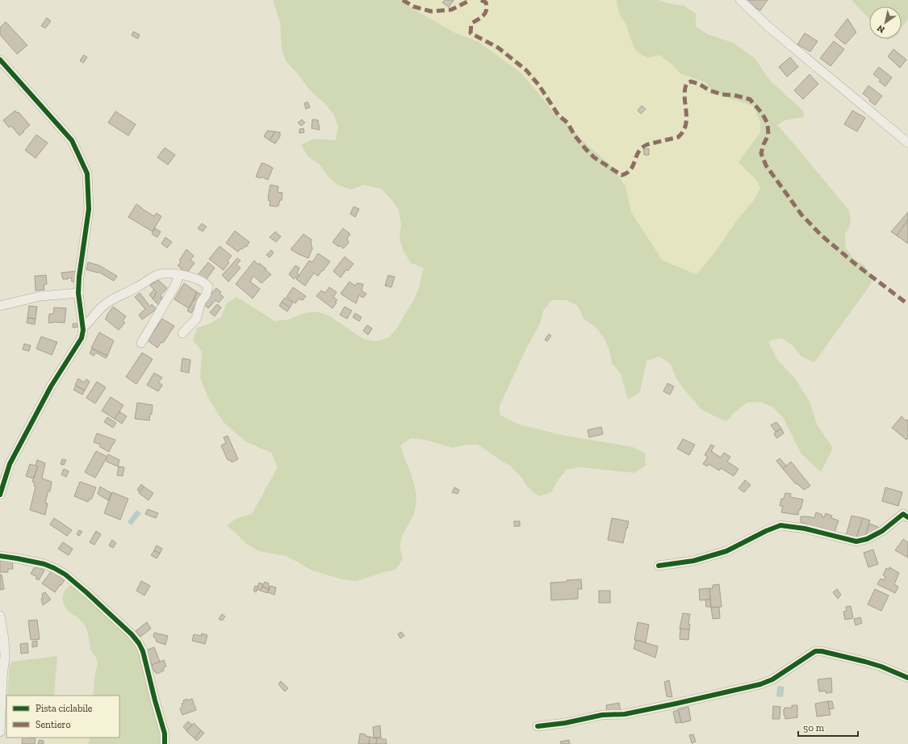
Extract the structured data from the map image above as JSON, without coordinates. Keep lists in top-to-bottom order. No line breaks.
{"legend":["Pista ciclabile","Sentiero"],"scale_bar":"50 m","north":"bottom left"}
